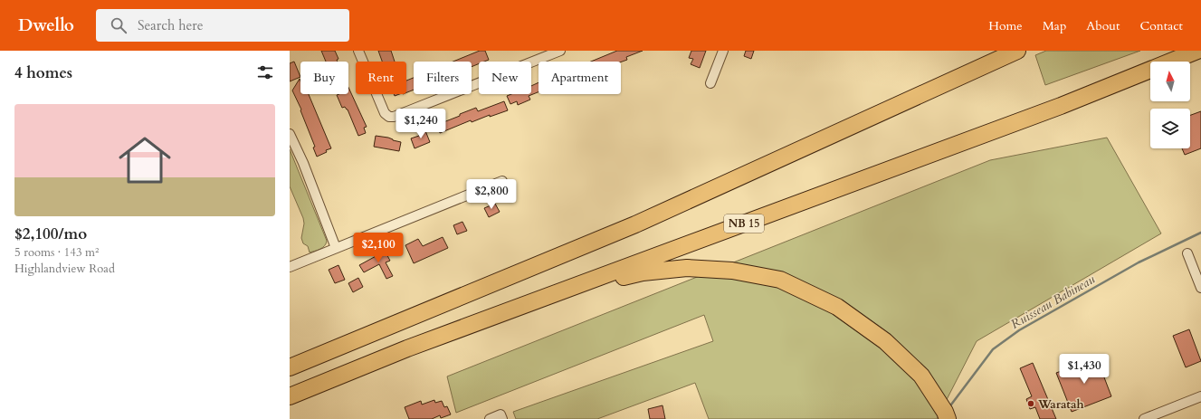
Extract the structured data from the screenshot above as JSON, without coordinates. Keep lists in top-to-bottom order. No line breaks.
{"streets":{"highway":["NB 15"]},"water":["Ruisseau Babineau"],"places":["Waratah"],"north":"top","page":{"header":"Dwello","search":"Search here","nav":["Home","Map","About","Contact"],"heading":"4 homes","chip":["Buy","Rent","Filters","New","Apartment"],"list":[{"name":"$2,100/mo","note":"5 rooms · 143 m² · Highlandview Road"}],"price":["$1,240","$2,800","$2,100","$1,430"]}}
